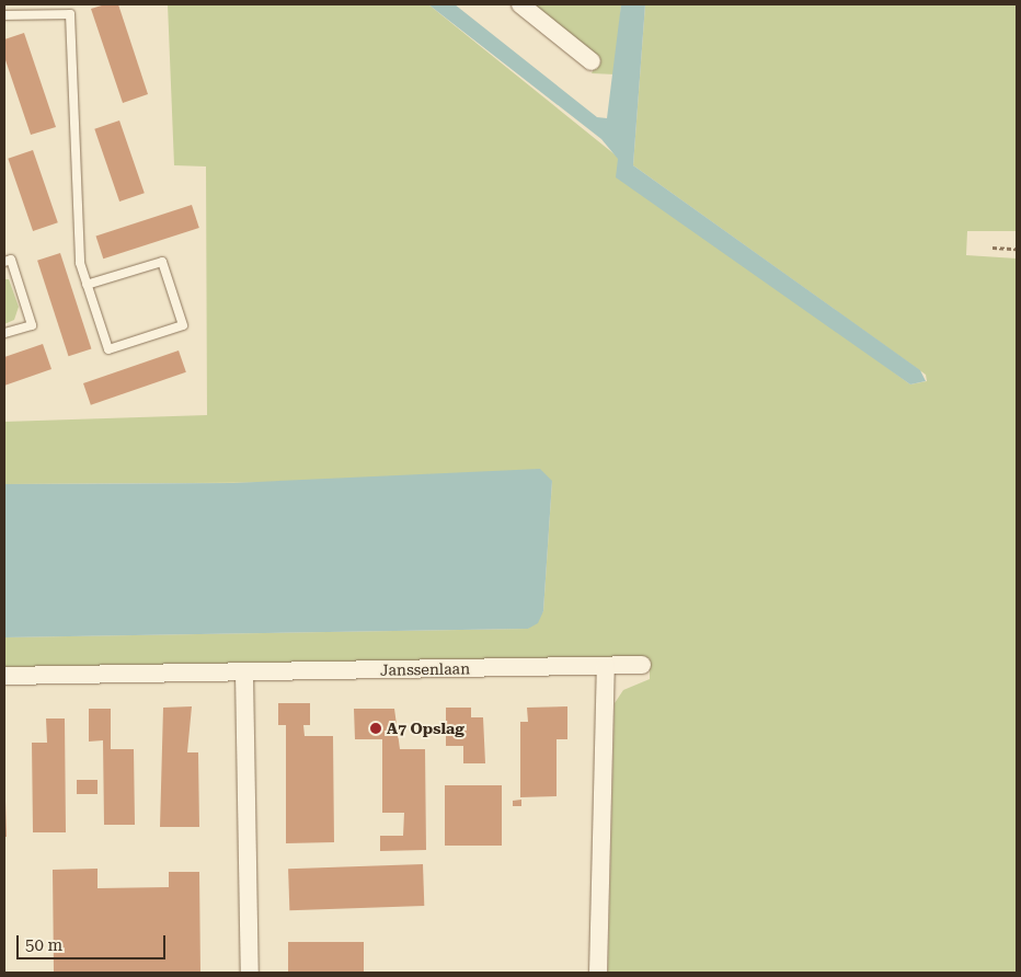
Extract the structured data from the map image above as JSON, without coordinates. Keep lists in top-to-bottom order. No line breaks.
{"streets":{"street":["Janssenlaan"]},"places":["A7 Opslag"],"scale_bar":"50 m"}
